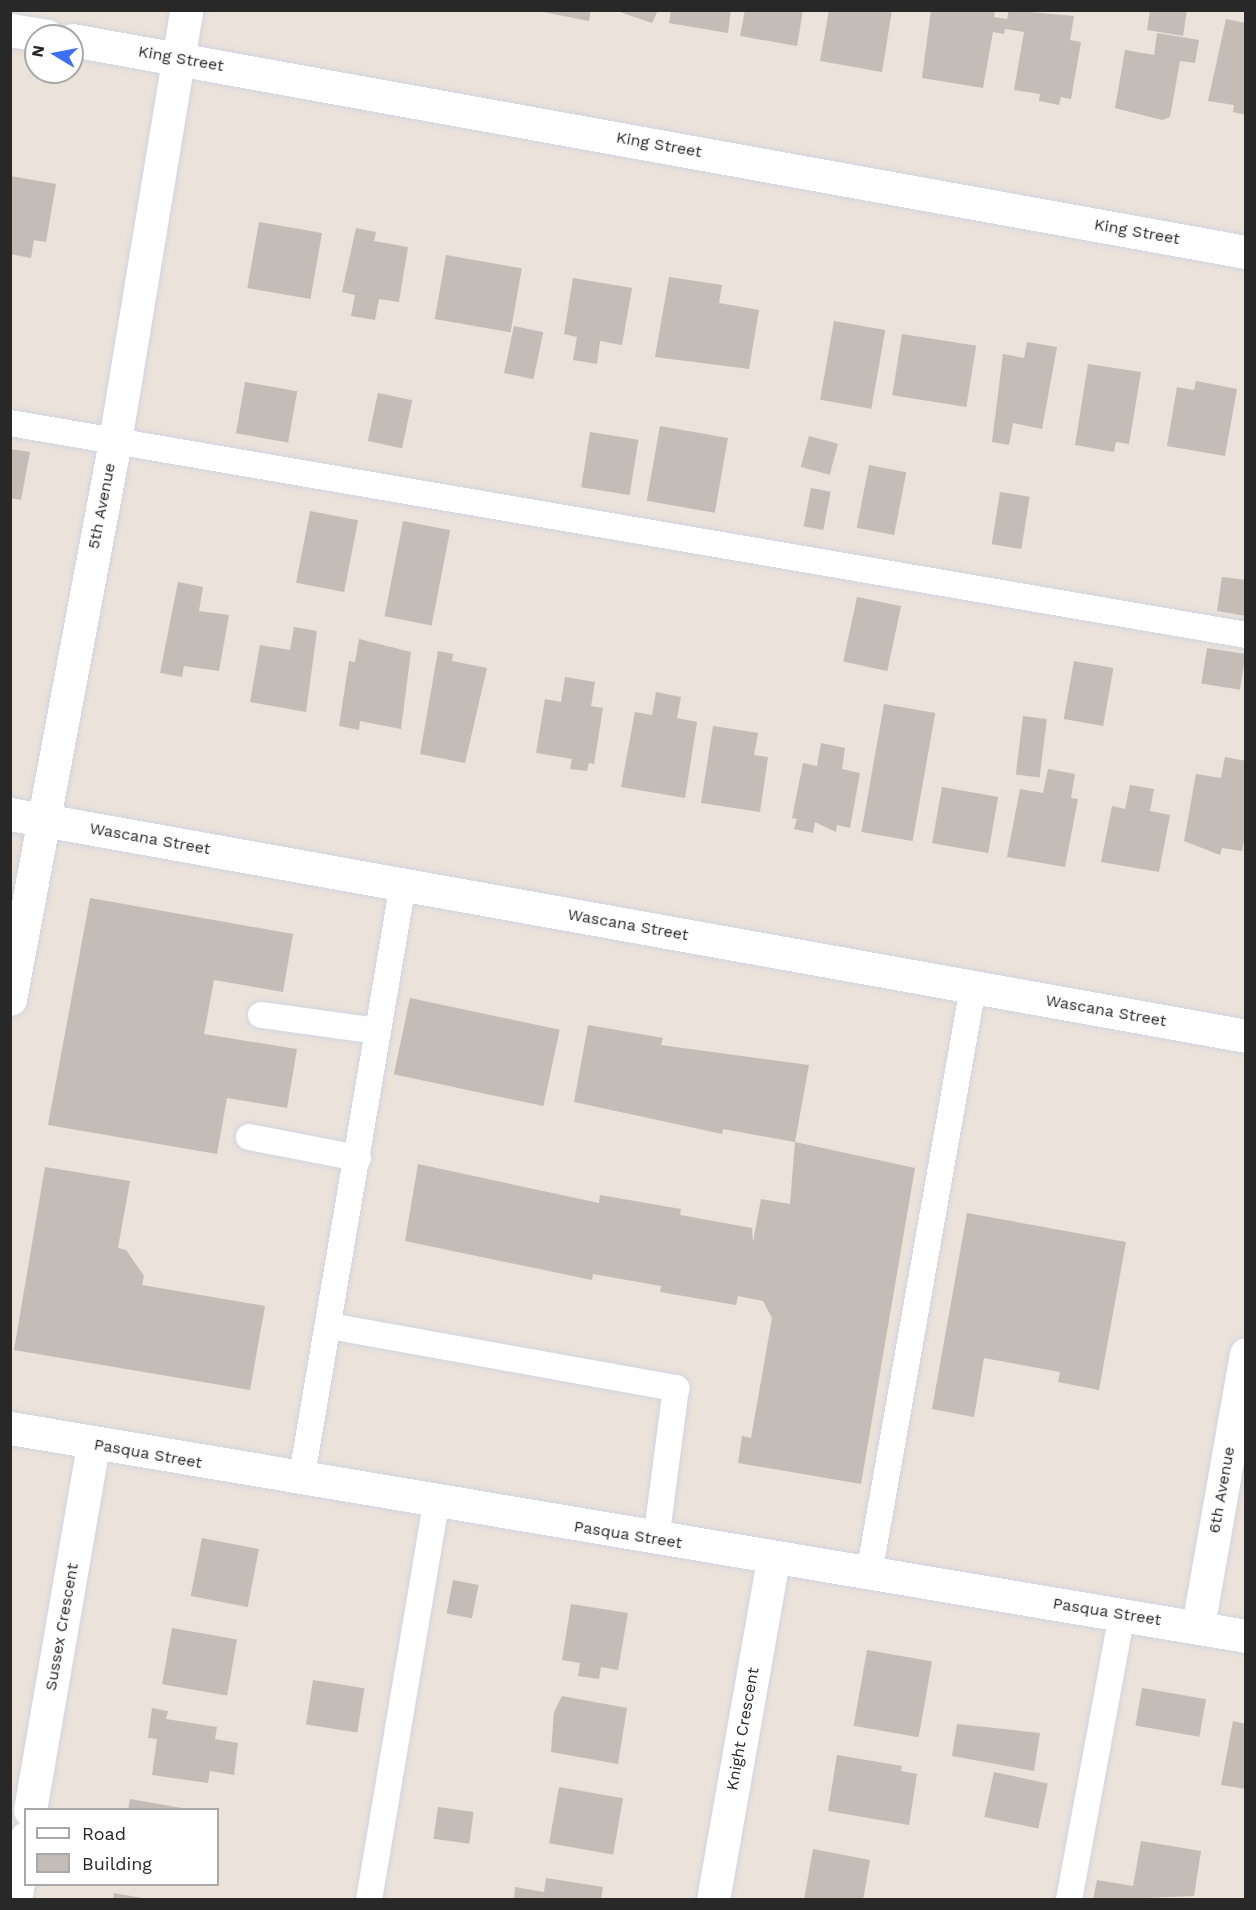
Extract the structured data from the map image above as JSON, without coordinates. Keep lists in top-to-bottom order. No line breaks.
{"streets":{"street":["King Street","5th Avenue","Wascana Street","Pasqua Street","6th Avenue","Sussex Crescent","Knight Crescent"]},"crossings":[["King Street","5th Avenue"],["5th Avenue","Wascana Street"],["Pasqua Street","6th Avenue"],["Pasqua Street","Sussex Crescent"],["Pasqua Street","Knight Crescent"]],"legend":["Road","Building"],"north":"left"}
